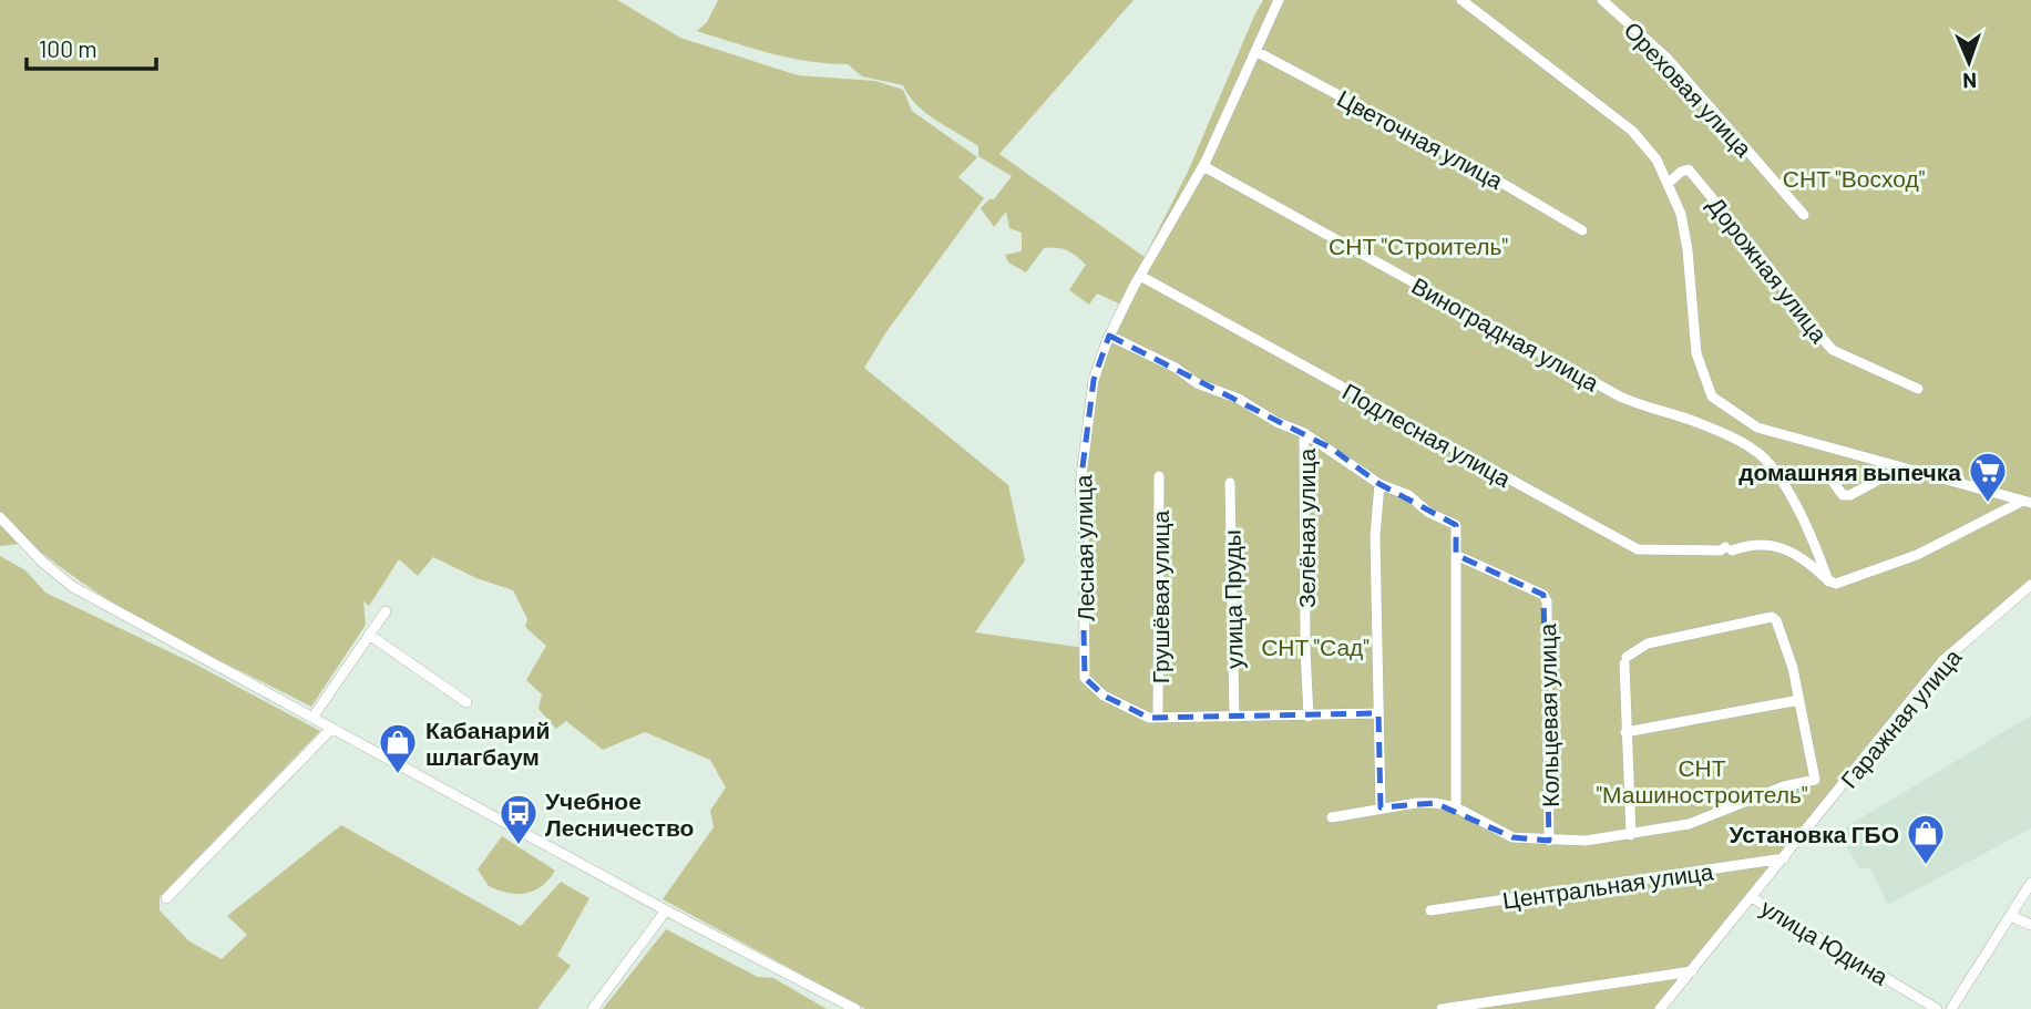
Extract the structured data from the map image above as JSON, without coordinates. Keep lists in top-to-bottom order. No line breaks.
{"streets":{"street":["Ореховая улица","Цветочная улица","Дорожная улица","Виноградная улица","Подлесная улица","Зелёная улица","Лесная улица","Грушёвая улица","улица Пруды","Кольцевая улица","Гаражная улица","Центральная улица","улица Юдина"]},"crossings":[["Виноградная улица","Подлесная улица"],["Лесная улица","Грушёвая улица"],["Гаражная улица","Центральная улица"],["Гаражная улица","улица Юдина"]],"parks":["СНТ \"Восход\"","СНТ \"Строитель\"","СНТ \"Сад\"","СНТ \"Машиностроитель\""],"places":{"supermarket":["домашняя выпечка"],"shop":["Кабанарий шлагбаум","Установка ГБО"],"bus stop":["Учебное Лесничество"]},"scale_bar":"100 m","north":"bottom"}
